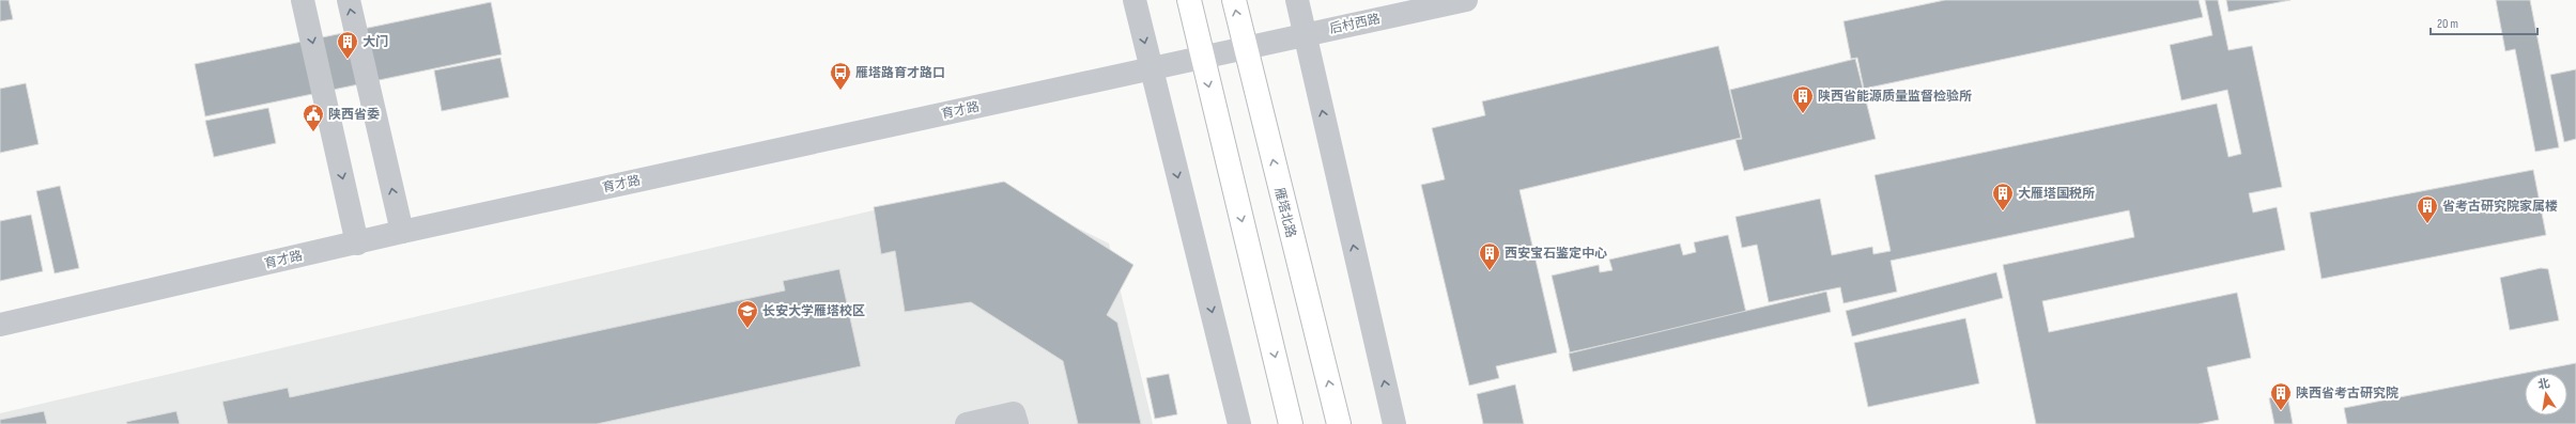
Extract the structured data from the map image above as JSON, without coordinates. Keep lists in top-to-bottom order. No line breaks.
{"streets":{"main road":["雁塔北路"],"street":["后村西路","育才路"]},"crossings":[["后村西路","育才路"],["后村西路","雁塔北路"],["育才路","雁塔北路"]],"places":{"building":["大门","陕西省能源质量监督检验所","大雁塔国税所","省考古研究院家属楼","西安宝石鉴定中心","陕西省考古研究院"],"bus stop":["雁塔路育才路口"],"public building":["陕西省委"],"school or university":["长安大学雁塔校区"]},"scale_bar":"20 m","north":"top"}
